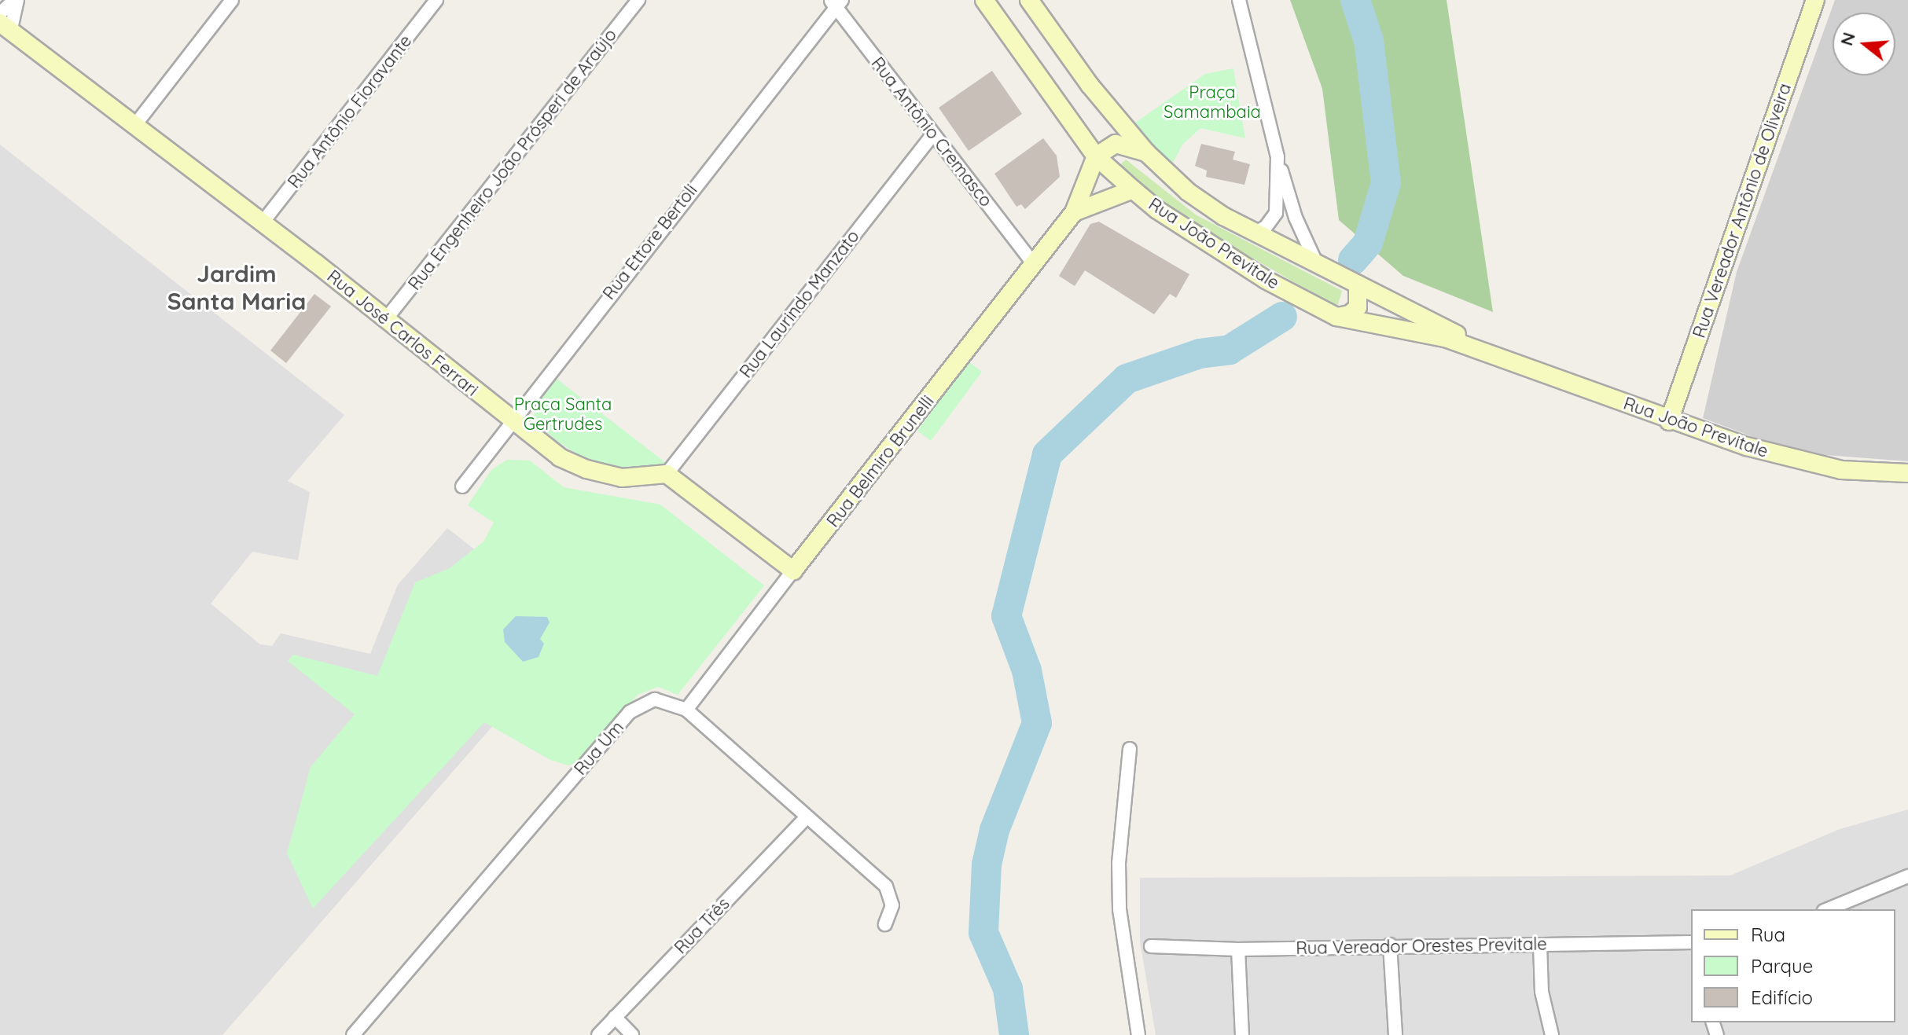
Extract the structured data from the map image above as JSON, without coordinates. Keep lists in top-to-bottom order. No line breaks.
{"streets":{"main road":["Rua Vereador Antônio de Oliveira","Rua João Previtale","Rua José Carlos Ferrari","Rua Belmiro Brunelli"],"street":["Rua Antônio Fioravante","Rua Antônio Cremasco","Rua Engenheiro João Prósperi de Araújo","Rua Ettore Bertoli","Rua Laurindo Manzato","Rua Um","Rua Três","Rua Vereador Orestes Previtale"]},"crossings":[["Rua Antônio Fioravante","Rua José Carlos Ferrari"],["Rua Antônio Cremasco","Rua Ettore Bertoli"],["Rua Antônio Cremasco","Rua Laurindo Manzato"],["Rua Antônio Cremasco","Rua Belmiro Brunelli"],["Rua Engenheiro João Prósperi de Araújo","Rua José Carlos Ferrari"],["Rua Vereador Antônio de Oliveira","Rua João Previtale"],["Rua Ettore Bertoli","Rua José Carlos Ferrari"],["Rua João Previtale","Rua Belmiro Brunelli"],["Rua Laurindo Manzato","Rua José Carlos Ferrari"],["Rua Belmiro Brunelli","Rua Um"],["Rua Um","Rua Três"]],"districts":["Jardim Santa Maria"],"parks":["Praça Samambaia","Praça Santa Gertrudes"],"legend":["Rua","Parque","Edifício"],"north":"left"}
